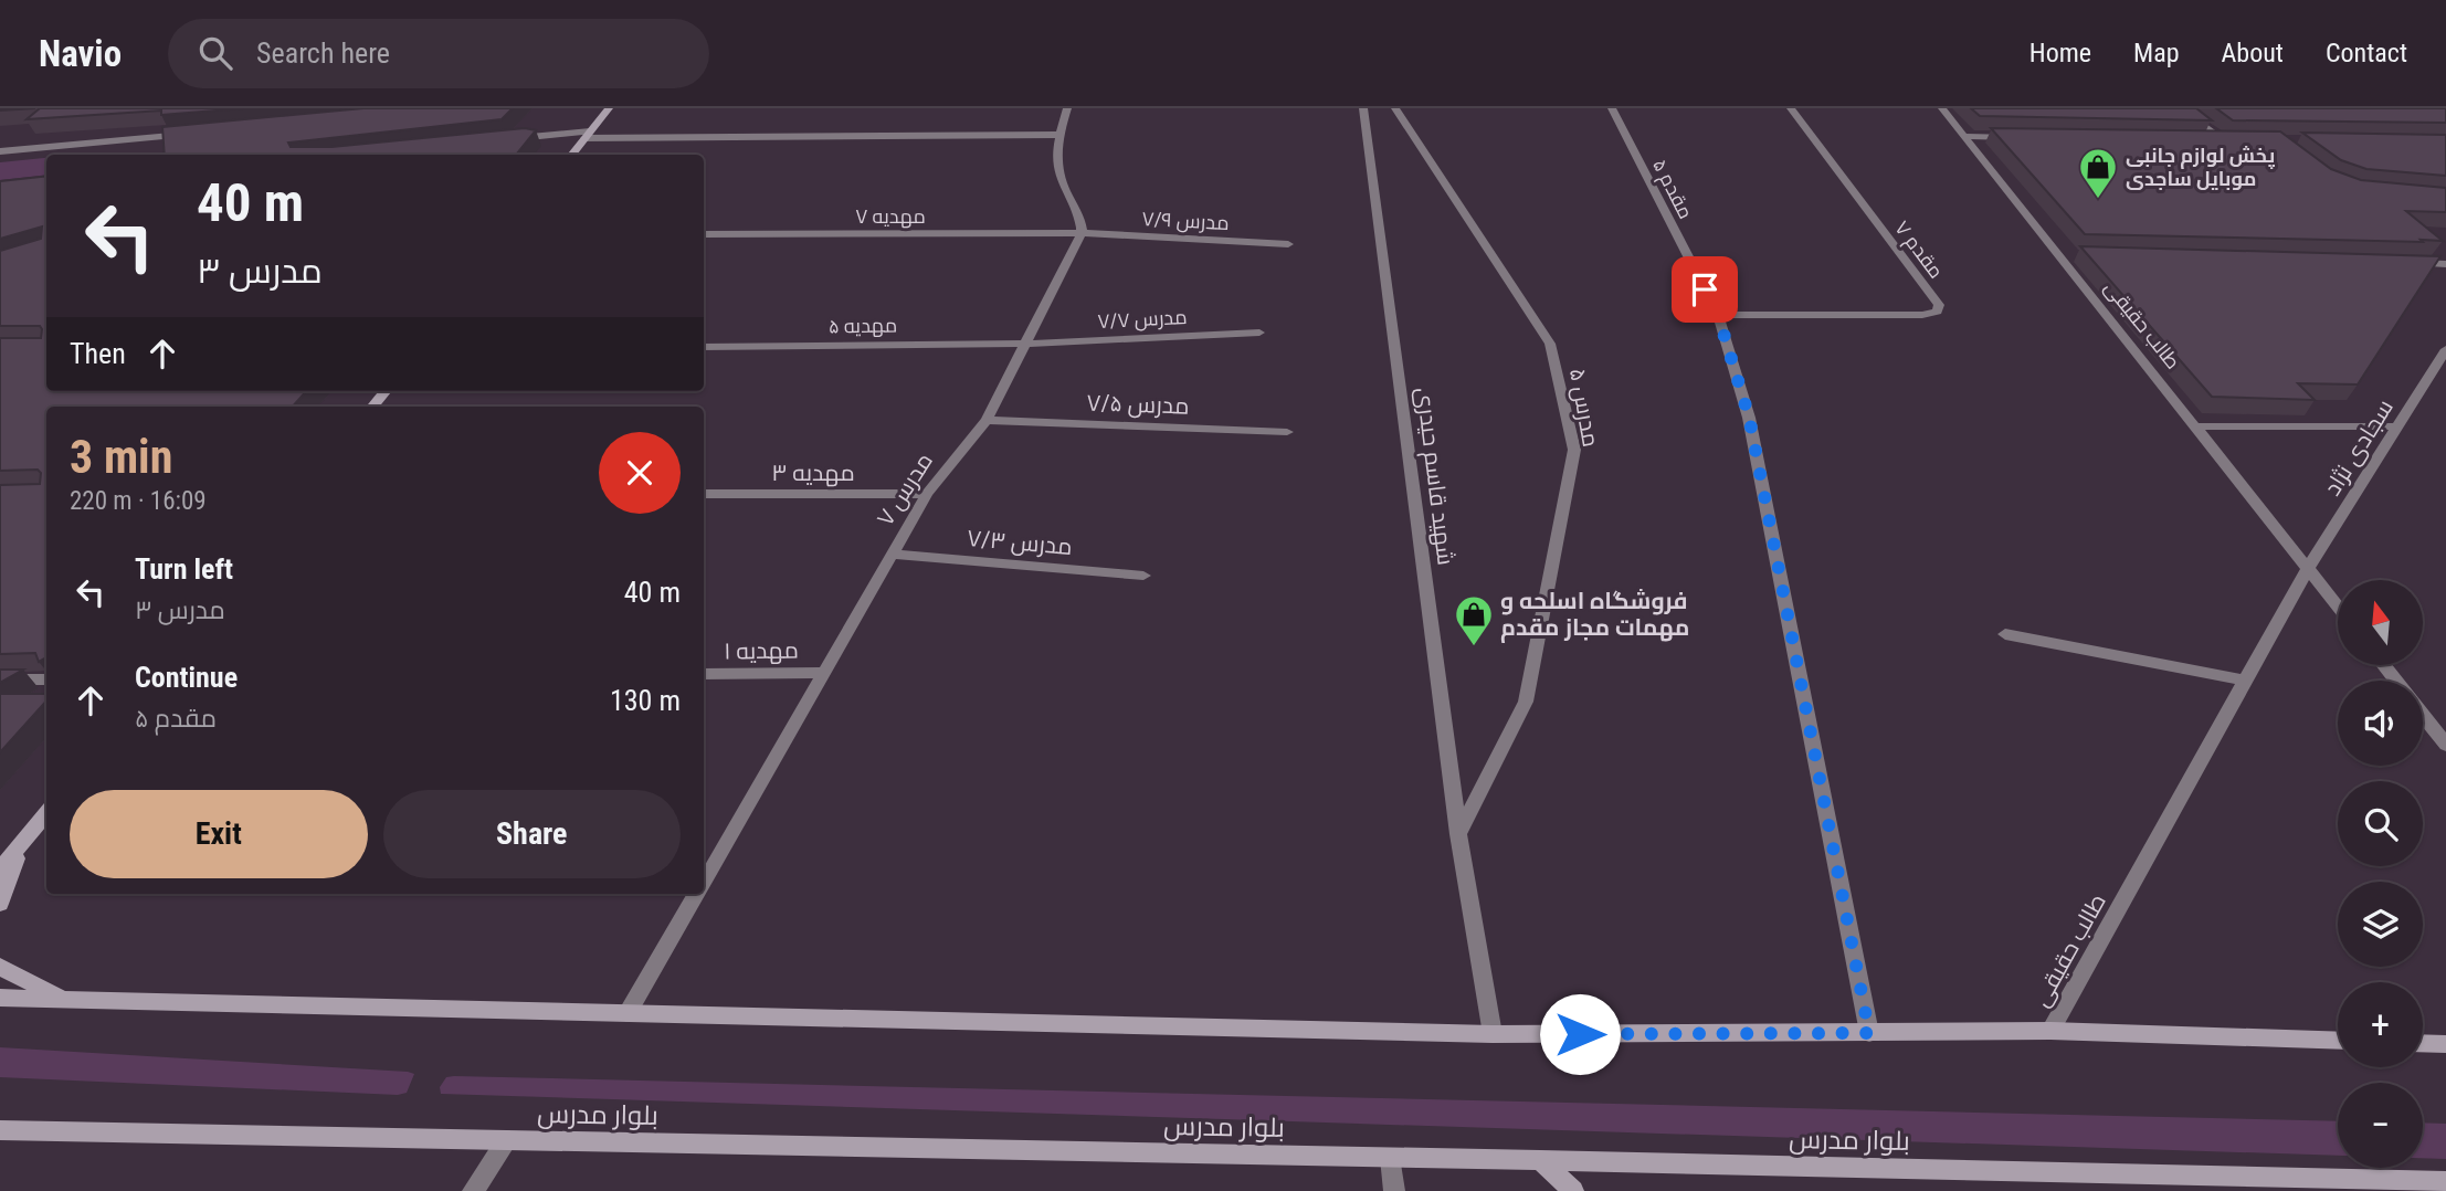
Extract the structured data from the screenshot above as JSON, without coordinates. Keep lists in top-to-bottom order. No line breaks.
{"streets":{"main road":["بلوار مدرس"],"street":["مقدم ۵","مهدیه ۷","مدرس ۷/۹","مقدم ۷","مدرس ۷/۷","طالب حقیقی","مهدیه ۵","مدرس ۷/۵","مدرس ۵","سجادی نژاد","مهدیه ۳","شهید قاسم حیدری","مدرس ۷","مدرس ۷/۳","مهدیه ۱"]},"crossings":[["مقدم ۵","مقدم ۷"],["مهدیه ۷","مدرس ۷/۹"],["مهدیه ۷","مدرس ۷"],["مدرس ۷/۹","مدرس ۷"],["مدرس ۷/۷","مهدیه ۵"],["مدرس ۷/۷","مدرس ۷"],["طالب حقیقی","سجادی نژاد"],["مهدیه ۵","مدرس ۷"],["مدرس ۷/۵","مدرس ۷"],["مدرس ۵","شهید قاسم حیدری"],["مهدیه ۳","مدرس ۷"],["مدرس ۷","مدرس ۷/۳"],["مدرس ۷","مهدیه ۱"]],"places":{"shop":["پخش لوازم جانبی موبایل ساجدی","فروشگاه اسلحه و مهمات مجاز مقدم"]},"north":"top","page":{"header":"Navio","search":"Search here","nav":["Home","Map","About","Contact"],"turn":["40 m","مدرس ۳"],"then":"Then","heading":["3 min","220 m · 16:09"],"list":[{"name":"Turn left","note":"مدرس ۳","value":"40 m"},{"name":"Continue","note":"مقدم ۵","value":"130 m"}],"map_buttons":["+","−"],"buttons":["Exit","Share"]}}
